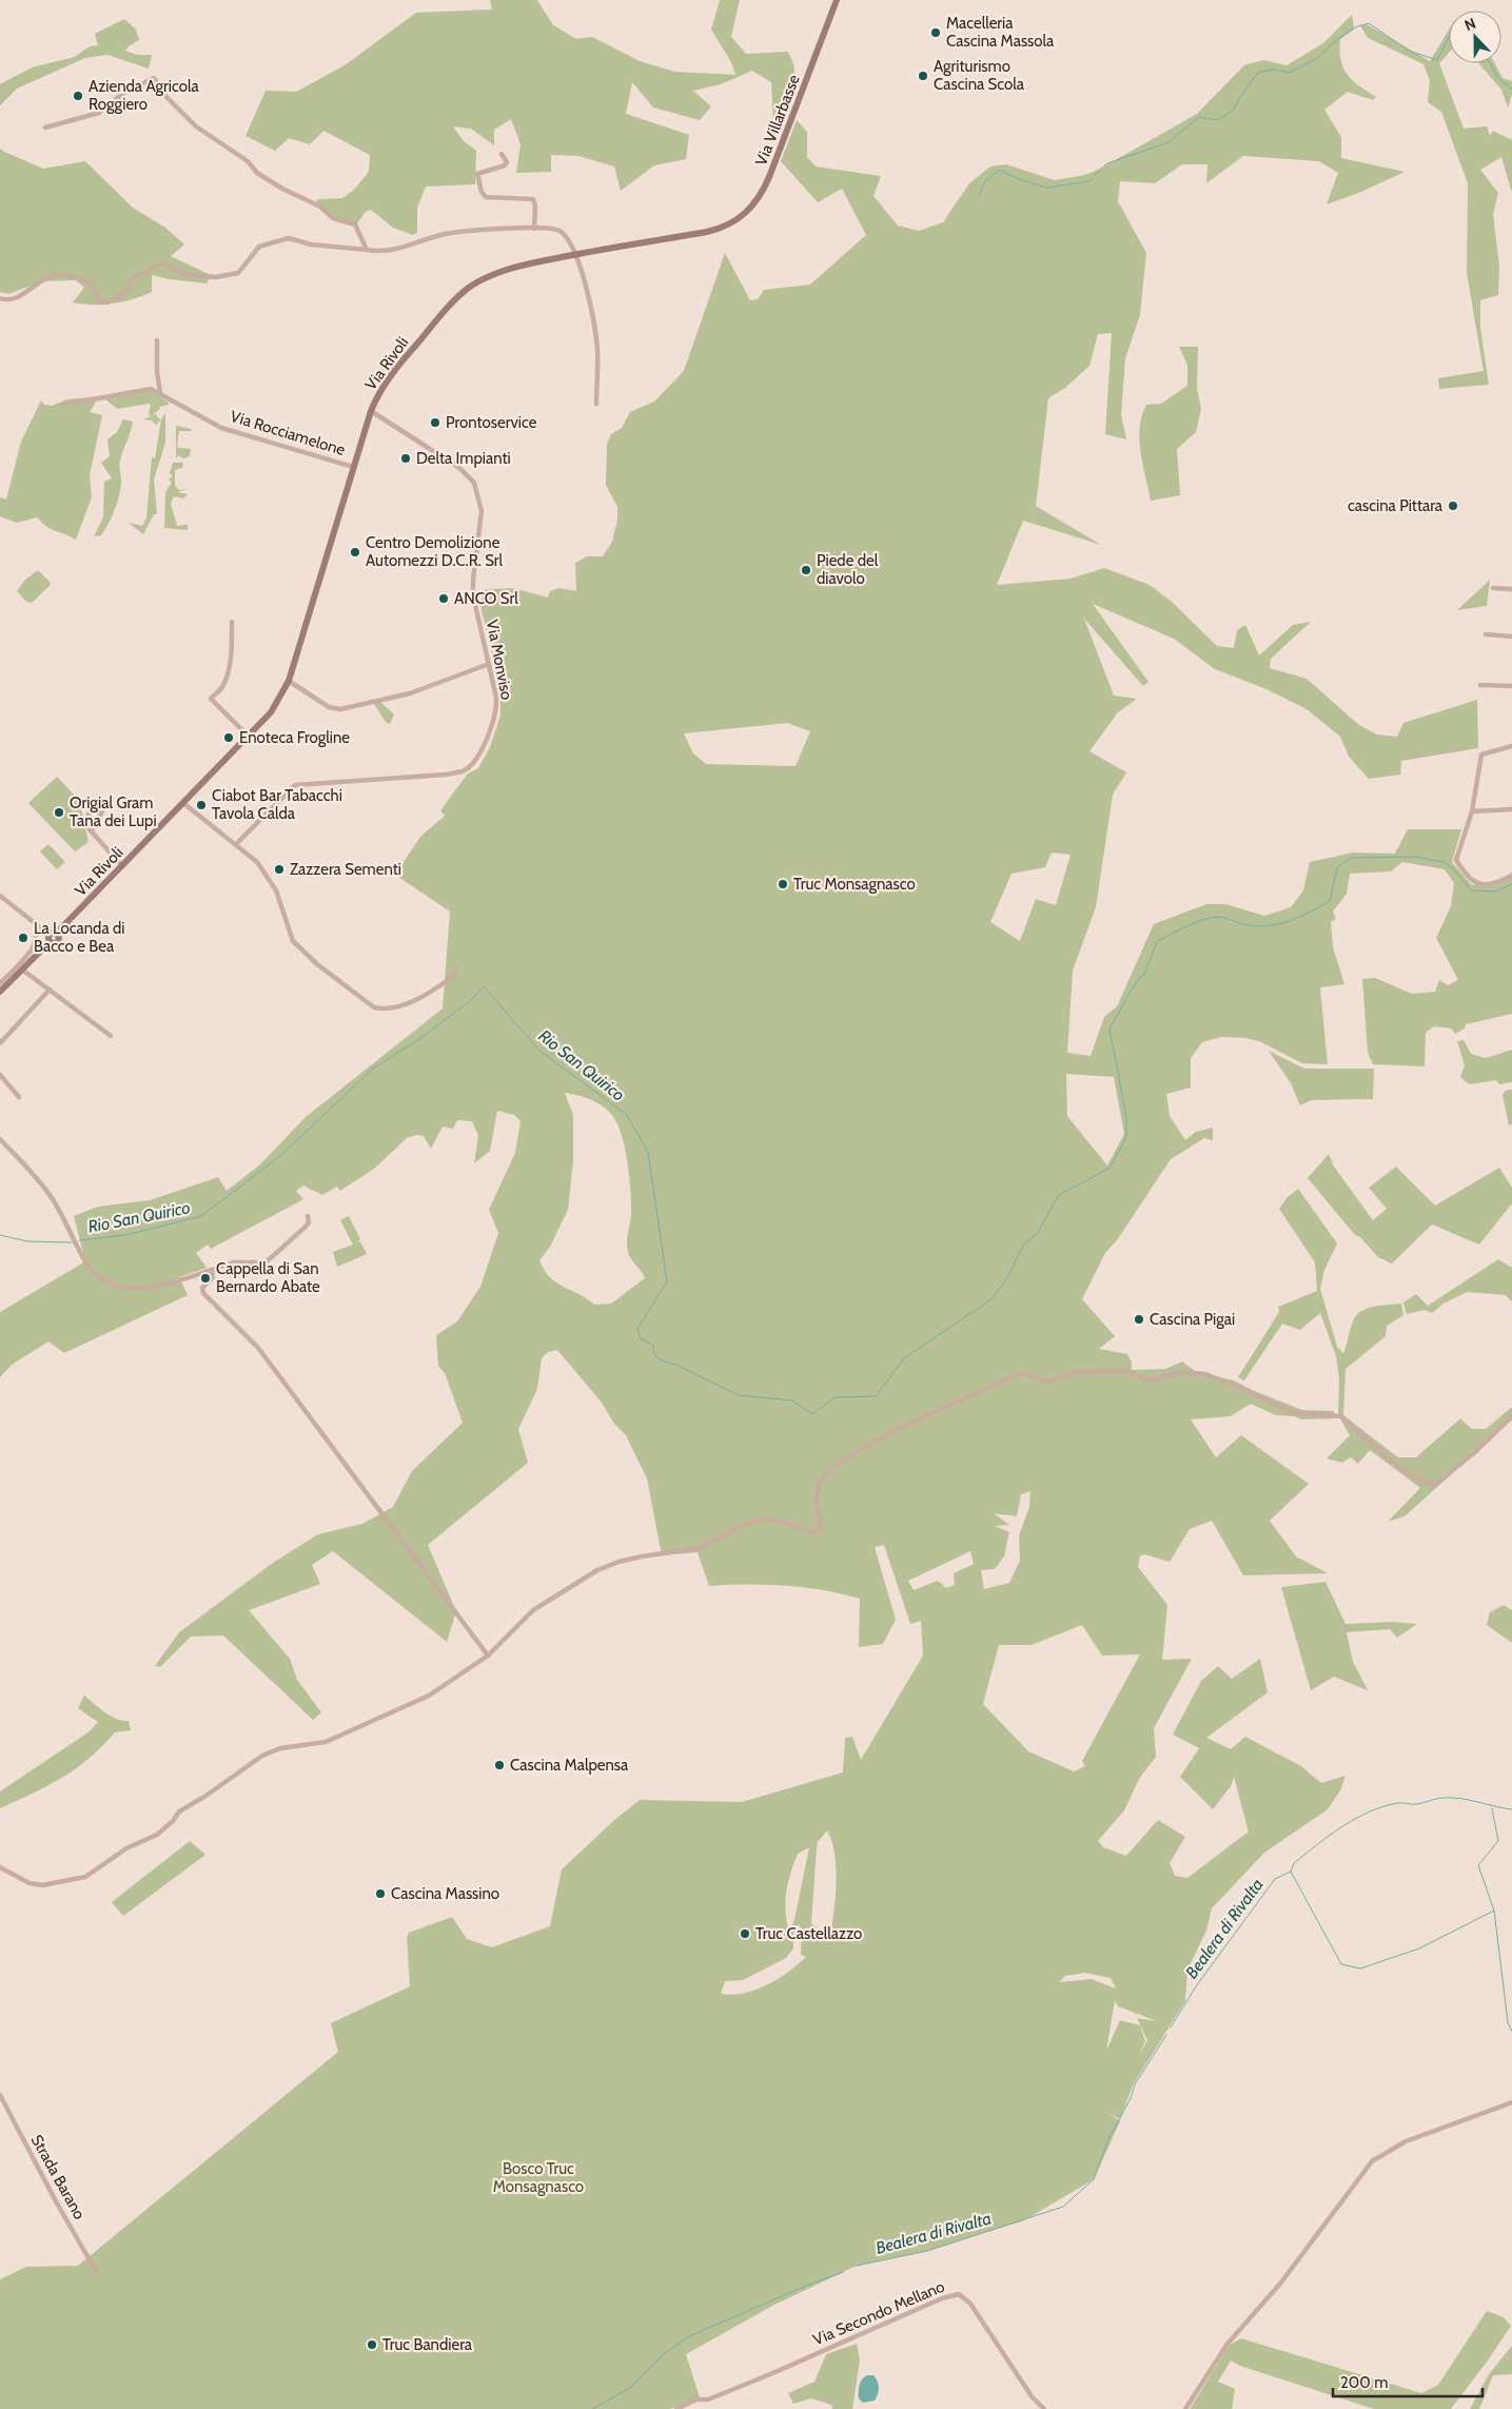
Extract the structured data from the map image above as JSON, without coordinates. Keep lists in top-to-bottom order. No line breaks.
{"streets":{"street":["Via Villarbasse","Via Rivoli","Via Rocciamelone","Via Monviso","Strada Barano","Via Secondo Mellano"]},"crossings":[["Via Villarbasse","Via Rivoli"],["Via Rivoli","Via Rocciamelone"],["Via Rivoli","Via Monviso"]],"water":["Rio San Quirico","Bealera di Rivalta"],"parks":["Bosco Truc Monsagnasco"],"places":["Macelleria Cascina Massola","Agriturismo Cascina Scola","Azienda Agricola Roggiero","Prontoservice","Delta Impianti","cascina Pittara","Centro Demolizione Automezzi D.C.R. Srl","Piede del diavolo","ANCO Srl","Enoteca Frogline","Ciabot Bar Tabacchi Tavola Calda","Origial Gram Tana dei Lupi","Zazzera Sementi","Truc Monsagnasco","La Locanda di Bacco e Bea","Cappella di San Bernardo Abate","Cascina Pigai","Cascina Malpensa","Cascina Massino","Truc Castellazzo","Truc Bandiera"],"scale_bar":"200 m","north":"top"}
